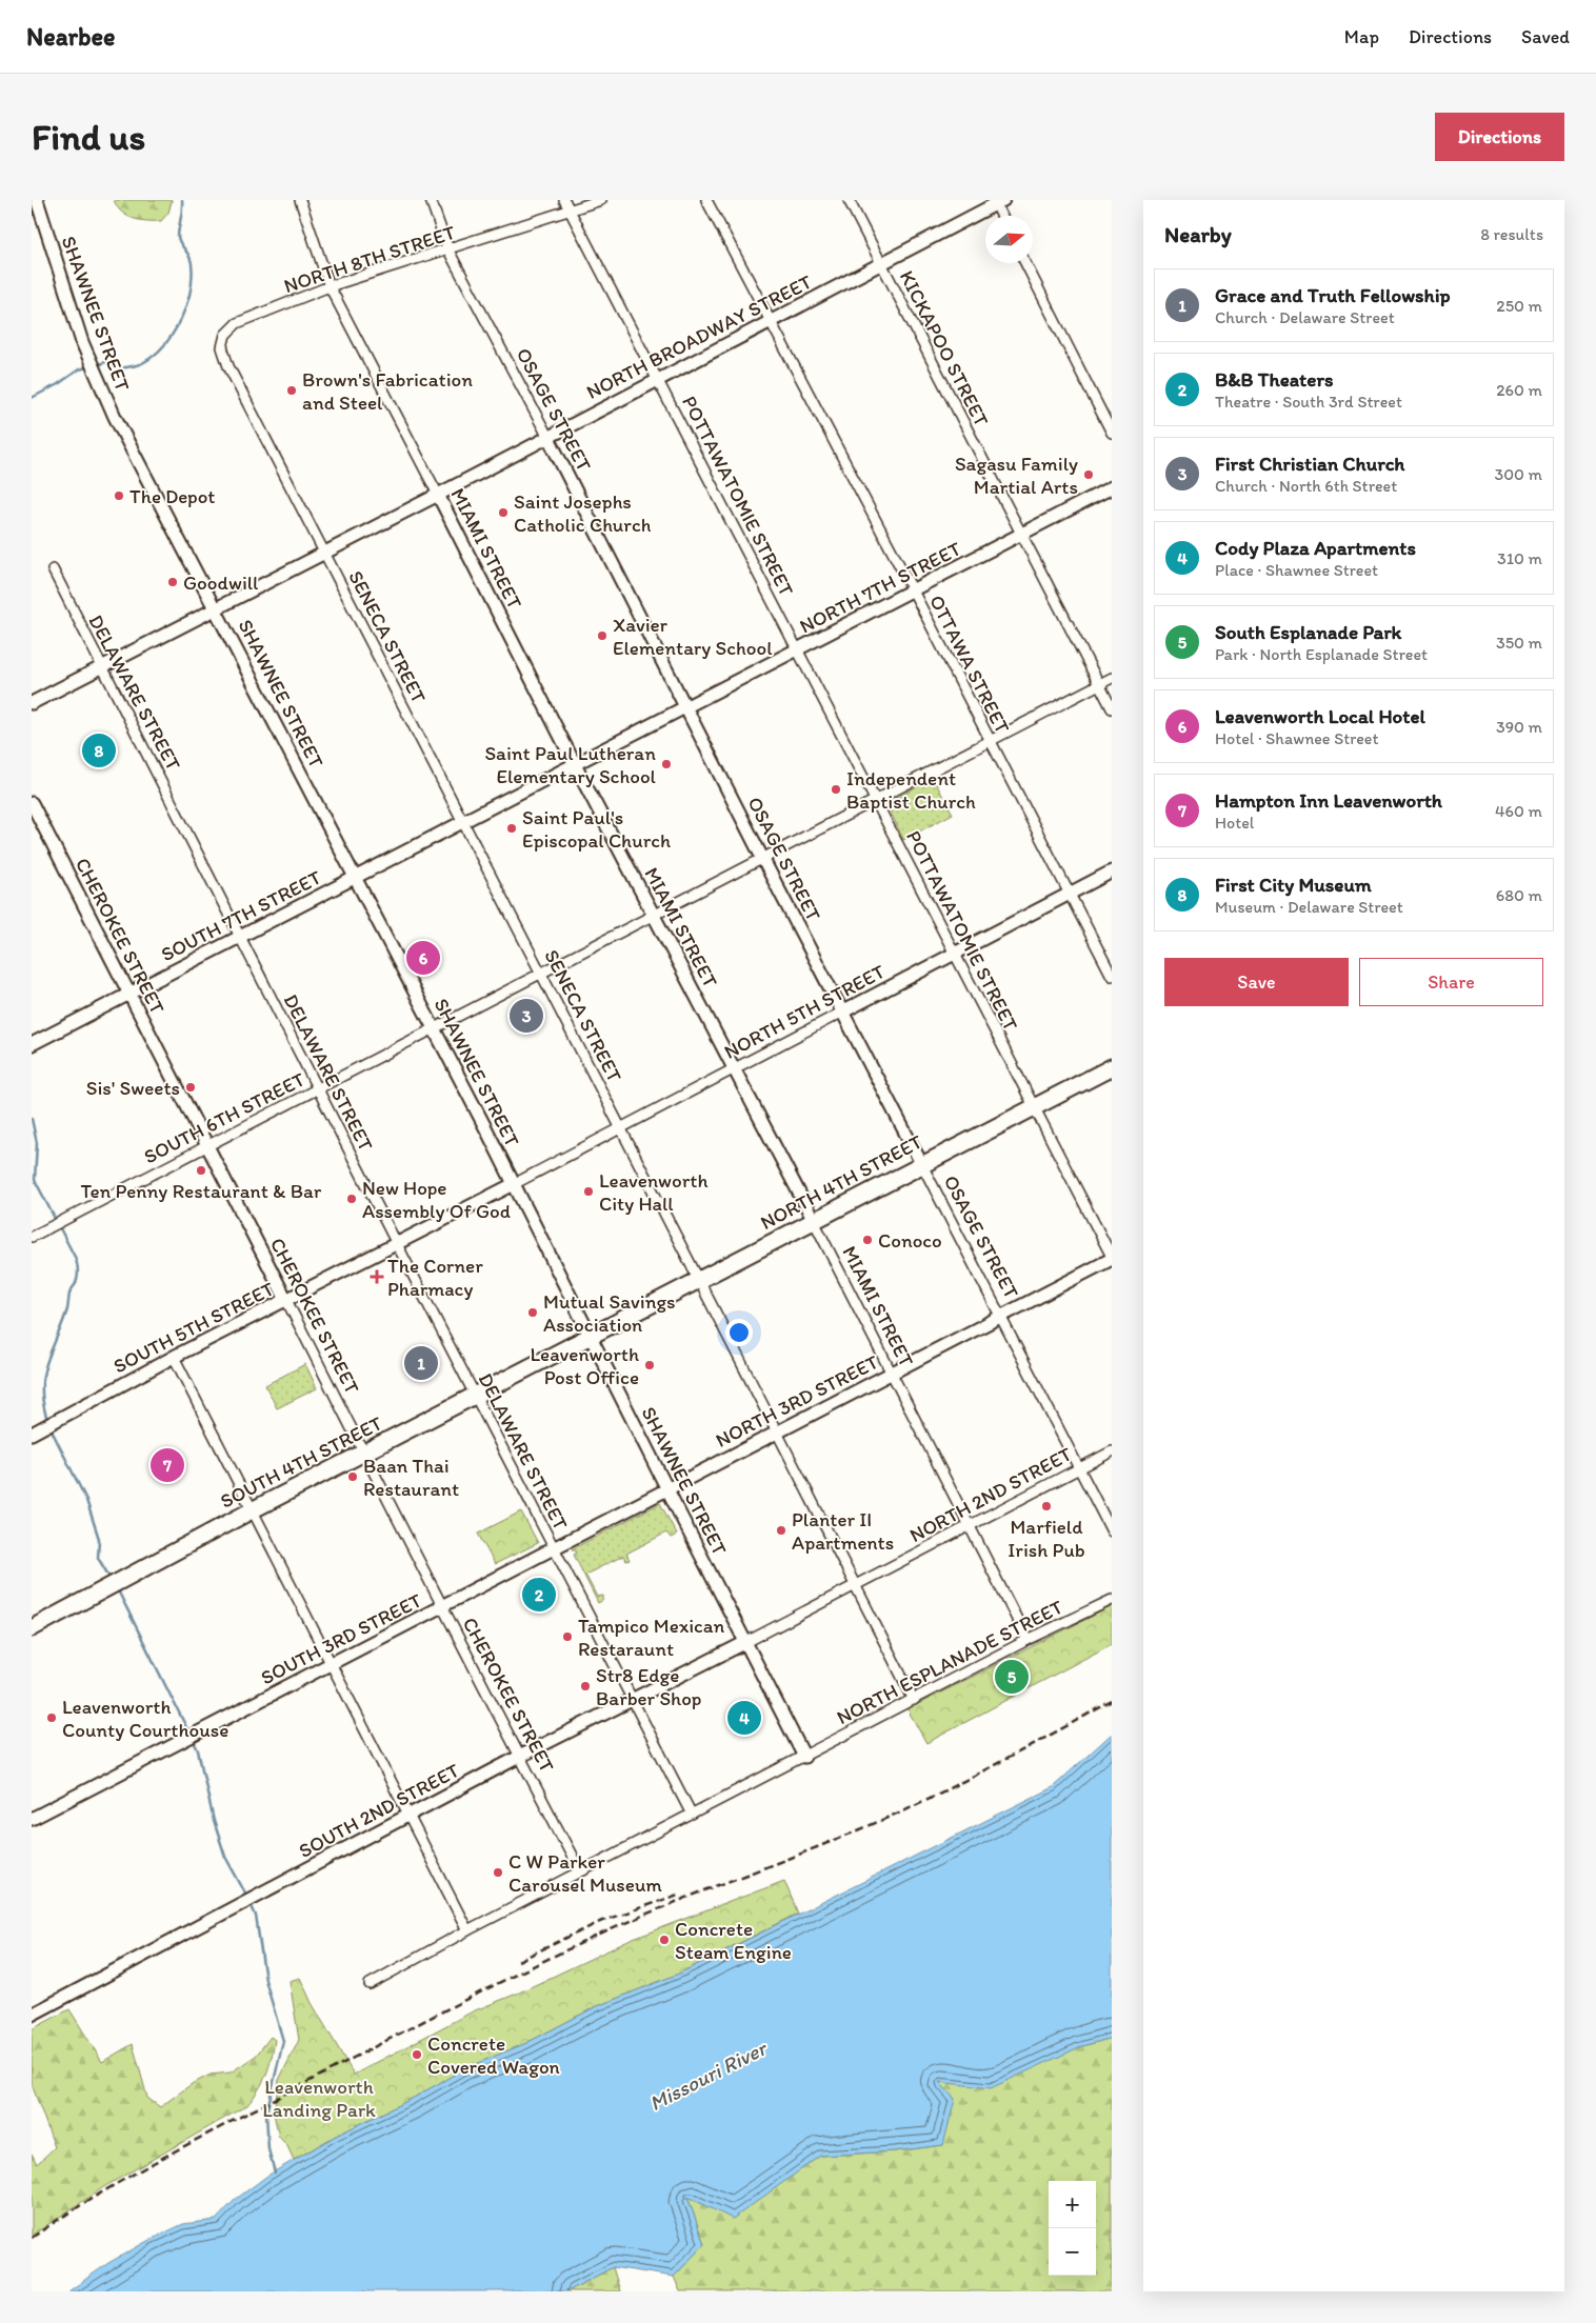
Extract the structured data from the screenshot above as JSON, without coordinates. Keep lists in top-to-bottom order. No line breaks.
{"streets":{"highway":["NORTH 4TH STREET","SOUTH 4TH STREET"],"street":["NORTH 8TH STREET","SHAWNEE STREET","NORTH BROADWAY STREET","KICKAPOO STREET","OSAGE STREET","POTTAWATOMIE STREET","MIAMI STREET","NORTH 7TH STREET","SENECA STREET","OTTAWA STREET","DELAWARE STREET","SOUTH 7TH STREET","CHEROKEE STREET","NORTH 5TH STREET","SOUTH 6TH STREET","SOUTH 5TH STREET","NORTH 3RD STREET","NORTH 2ND STREET","SOUTH 3RD STREET","NORTH ESPLANADE STREET","SOUTH 2ND STREET"]},"crossings":[["NORTH 8TH STREET","OSAGE STREET"],["NORTH 8TH STREET","POTTAWATOMIE STREET"],["NORTH 8TH STREET","MIAMI STREET"],["NORTH 8TH STREET","SENECA STREET"],["SHAWNEE STREET","NORTH BROADWAY STREET"],["SHAWNEE STREET","NORTH 7TH STREET"],["SHAWNEE STREET","SOUTH 7TH STREET"],["SHAWNEE STREET","NORTH 5TH STREET"],["SHAWNEE STREET","SOUTH 6TH STREET"],["SHAWNEE STREET","NORTH 4TH STREET"],["SHAWNEE STREET","SOUTH 5TH STREET"],["SHAWNEE STREET","NORTH 3RD STREET"],["SHAWNEE STREET","SOUTH 4TH STREET"],["SHAWNEE STREET","NORTH 2ND STREET"],["SHAWNEE STREET","SOUTH 3RD STREET"],["SHAWNEE STREET","NORTH ESPLANADE STREET"],["SHAWNEE STREET","SOUTH 2ND STREET"],["NORTH BROADWAY STREET","KICKAPOO STREET"],["NORTH BROADWAY STREET","OSAGE STREET"],["NORTH BROADWAY STREET","POTTAWATOMIE STREET"],["NORTH BROADWAY STREET","MIAMI STREET"],["NORTH BROADWAY STREET","SENECA STREET"],["NORTH BROADWAY STREET","OTTAWA STREET"],["NORTH BROADWAY STREET","DELAWARE STREET"],["KICKAPOO STREET","NORTH 7TH STREET"],["KICKAPOO STREET","SOUTH 6TH STREET"],["OSAGE STREET","NORTH 7TH STREET"],["OSAGE STREET","NORTH 5TH STREET"],["OSAGE STREET","SOUTH 6TH STREET"],["OSAGE STREET","NORTH 4TH STREET"],["OSAGE STREET","NORTH 3RD STREET"],["OSAGE STREET","NORTH 2ND STREET"],["POTTAWATOMIE STREET","NORTH 7TH STREET"],["POTTAWATOMIE STREET","NORTH 5TH STREET"],["POTTAWATOMIE STREET","SOUTH 6TH STREET"],["POTTAWATOMIE STREET","NORTH 4TH STREET"],["POTTAWATOMIE STREET","NORTH 3RD STREET"],["MIAMI STREET","NORTH 7TH STREET"],["MIAMI STREET","NORTH 5TH STREET"],["MIAMI STREET","SOUTH 6TH STREET"],["MIAMI STREET","NORTH 4TH STREET"],["MIAMI STREET","NORTH 3RD STREET"],["MIAMI STREET","NORTH 2ND STREET"],["MIAMI STREET","NORTH ESPLANADE STREET"],["NORTH 7TH STREET","SENECA STREET"],["NORTH 7TH STREET","OTTAWA STREET"],["NORTH 7TH STREET","SOUTH 7TH STREET"],["SENECA STREET","NORTH 5TH STREET"],["SENECA STREET","SOUTH 6TH STREET"],["SENECA STREET","NORTH 4TH STREET"],["SENECA STREET","NORTH 3RD STREET"],["SENECA STREET","NORTH 2ND STREET"],["SENECA STREET","NORTH ESPLANADE STREET"],["OTTAWA STREET","NORTH 5TH STREET"],["OTTAWA STREET","SOUTH 6TH STREET"],["DELAWARE STREET","SOUTH 7TH STREET"],["DELAWARE STREET","SOUTH 6TH STREET"],["DELAWARE STREET","SOUTH 5TH STREET"],["DELAWARE STREET","SOUTH 4TH STREET"],["DELAWARE STREET","SOUTH 3RD STREET"],["DELAWARE STREET","NORTH ESPLANADE STREET"],["DELAWARE STREET","SOUTH 2ND STREET"],["SOUTH 7TH STREET","CHEROKEE STREET"],["CHEROKEE STREET","SOUTH 6TH STREET"],["CHEROKEE STREET","SOUTH 5TH STREET"],["CHEROKEE STREET","SOUTH 4TH STREET"],["CHEROKEE STREET","SOUTH 3RD STREET"],["CHEROKEE STREET","NORTH ESPLANADE STREET"],["CHEROKEE STREET","SOUTH 2ND STREET"],["NORTH 5TH STREET","SOUTH 5TH STREET"],["NORTH 4TH STREET","SOUTH 4TH STREET"],["NORTH 3RD STREET","SOUTH 3RD STREET"],["NORTH 2ND STREET","SOUTH 2ND STREET"]],"water":["Missouri River"],"parks":["Leavenworth Landing Park"],"places":{"other":["Brown's Fabrication and Steel","Sagasu Family Martial Arts","The Depot","Saint Josephs Catholic Church","Goodwill","Xavier Elementary School","Saint Paul Lutheran Elementary School","Independent Baptist Church","Saint Paul's Episcopal Church","Sis' Sweets","Ten Penny Restaurant & Bar","Leavenworth City Hall","New Hope Assembly Of God","Conoco","Mutual Savings Association","Leavenworth Post Office","Baan Thai Restaurant","Marfield Irish Pub","Planter II Apartments","Tampico Mexican Restaraunt","Str8 Edge Barber Shop","Leavenworth County Courthouse","C W Parker Carousel Museum","Concrete Steam Engine","Concrete Covered Wagon"],"health":["The Corner Pharmacy"]},"north":"right","page":{"header":"Nearbee","nav":["Map","Directions","Saved"],"buttons":["Directions",["Save","Share"]],"title":"Find us","heading":["Nearby","8 results"],"list":[{"mark":"1","name":"Grace and Truth Fellowship","note":"Church · Delaware Street","value":"250 m"},{"mark":"2","name":"B&B Theaters","note":"Theatre · South 3rd Street","value":"260 m"},{"mark":"3","name":"First Christian Church","note":"Church · North 6th Street","value":"300 m"},{"mark":"4","name":"Cody Plaza Apartments","note":"Place · Shawnee Street","value":"310 m"},{"mark":"5","name":"South Esplanade Park","note":"Park · North Esplanade Street","value":"350 m"},{"mark":"6","name":"Leavenworth Local Hotel","note":"Hotel · Shawnee Street","value":"390 m"},{"mark":"7","name":"Hampton Inn Leavenworth","note":"Hotel","value":"460 m"},{"mark":"8","name":"First City Museum","note":"Museum · Delaware Street","value":"680 m"}],"pins":["8","6","3","1","7","2","5","4"],"map_buttons":["+","−"]}}
